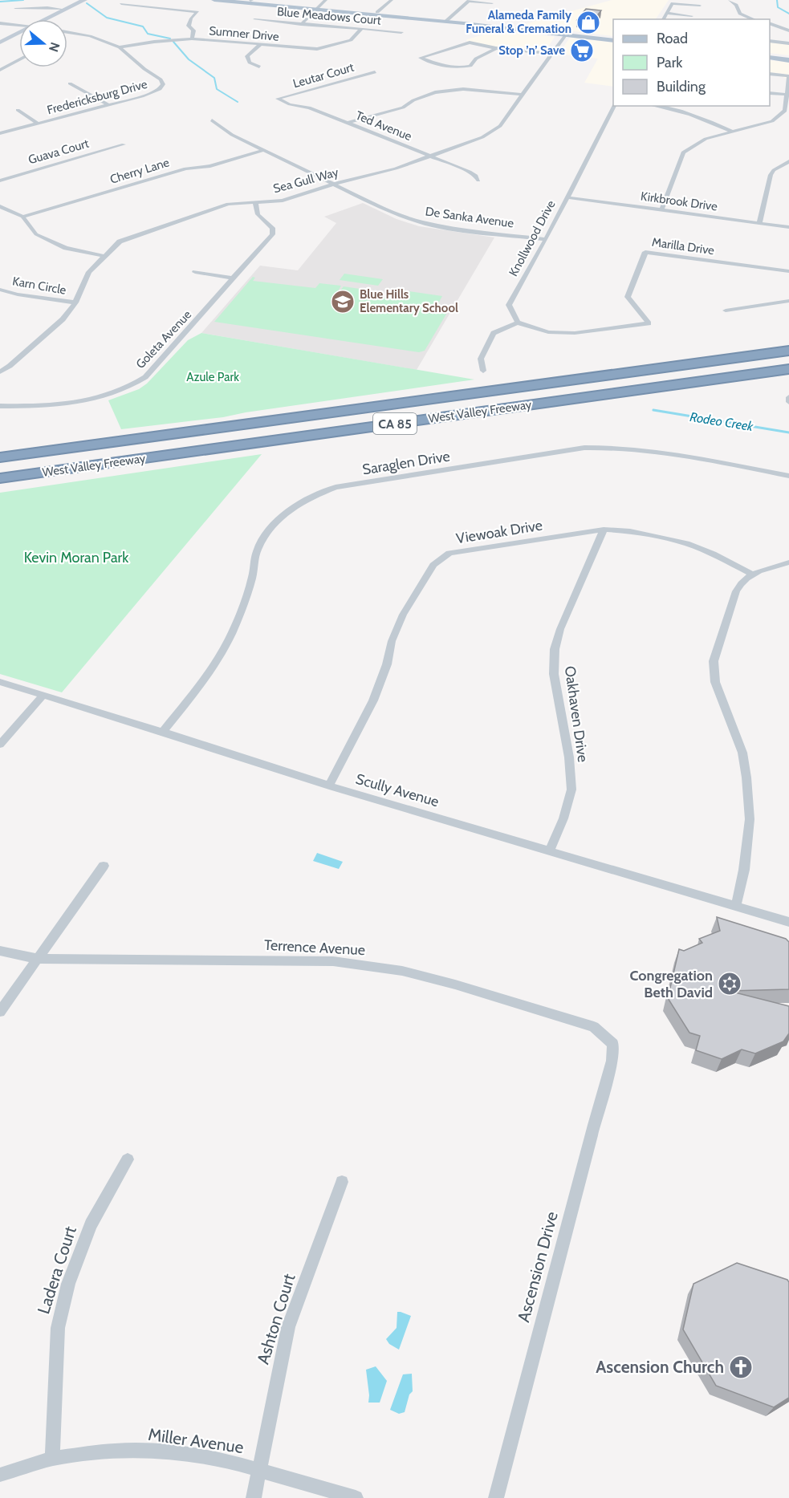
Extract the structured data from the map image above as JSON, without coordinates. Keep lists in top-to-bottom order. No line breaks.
{"streets":{"highway":["West Valley Freeway","CA 85"],"street":["Blue Meadows Court","Sumner Drive","Leutar Court","Fredericksburg Drive","Ted Avenue","Guava Court","Cherry Lane","Sea Gull Way","Kirkbrook Drive","De Sanka Avenue","Knollwood Drive","Marilla Drive","Karn Circle","Goleta Avenue","Saraglen Drive","Viewoak Drive","Oakhaven Drive","Scully Avenue","Terrence Avenue","Ascension Drive","Ladera Court","Ashton Court","Miller Avenue"]},"crossings":[["Blue Meadows Court","Sumner Drive"],["Sumner Drive","Fredericksburg Drive"],["Leutar Court","Ted Avenue"],["Ted Avenue","Sea Gull Way"],["Cherry Lane","De Sanka Avenue"],["Sea Gull Way","De Sanka Avenue"],["Sea Gull Way","Karn Circle"],["Sea Gull Way","Goleta Avenue"],["Kirkbrook Drive","Knollwood Drive"],["De Sanka Avenue","Knollwood Drive"],["Knollwood Drive","Marilla Drive"],["Saraglen Drive","Scully Avenue"],["Viewoak Drive","Oakhaven Drive"],["Viewoak Drive","Scully Avenue"],["Oakhaven Drive","Scully Avenue"],["Terrence Avenue","Ascension Drive"],["Ladera Court","Miller Avenue"],["Ashton Court","Miller Avenue"]],"water":["Rodeo Creek"],"parks":["Azule Park","Kevin Moran Park"],"places":{"shop":["Alameda Family Funeral & Cremation"],"supermarket":["Stop ’n’ Save"],"school or university":["Blue Hills Elementary School"],"synagogue":["Congregation Beth David"],"church":["Ascension Church"]},"legend":["Road","Park","Building"],"north":"right"}
